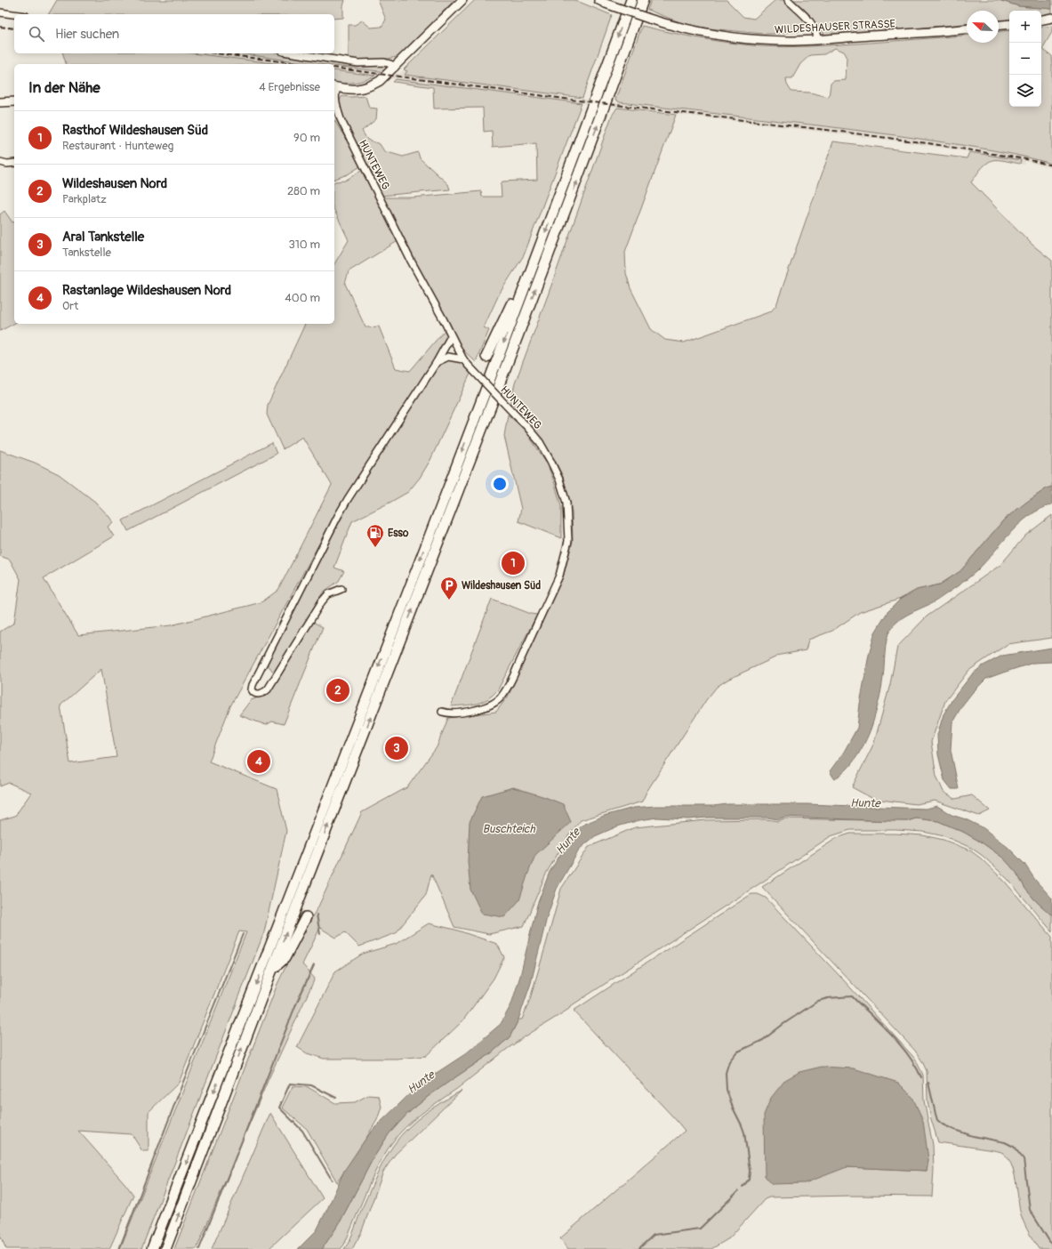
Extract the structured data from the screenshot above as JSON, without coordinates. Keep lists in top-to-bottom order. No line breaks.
{"streets":{"main road":["WILDESHAUSER STRASSE"],"street":["HUNTEWEG"]},"water":["Hunte","Buschteich"],"places":{"fuel station":["Esso"],"parking":["Wildeshausen Süd"]},"north":"top left","page":{"map_buttons":["+","−"],"search":"Hier suchen","heading":["In der Nähe","4 Ergebnisse"],"list":[{"mark":"1","name":"Rasthof Wildeshausen Süd","note":"Restaurant · Hunteweg","value":"90 m"},{"mark":"2","name":"Wildeshausen Nord","note":"Parkplatz","value":"280 m"},{"mark":"3","name":"Aral Tankstelle","note":"Tankstelle","value":"310 m"},{"mark":"4","name":"Rastanlage Wildeshausen Nord","note":"Ort","value":"400 m"}],"pins":["1","2","3","4"]}}
